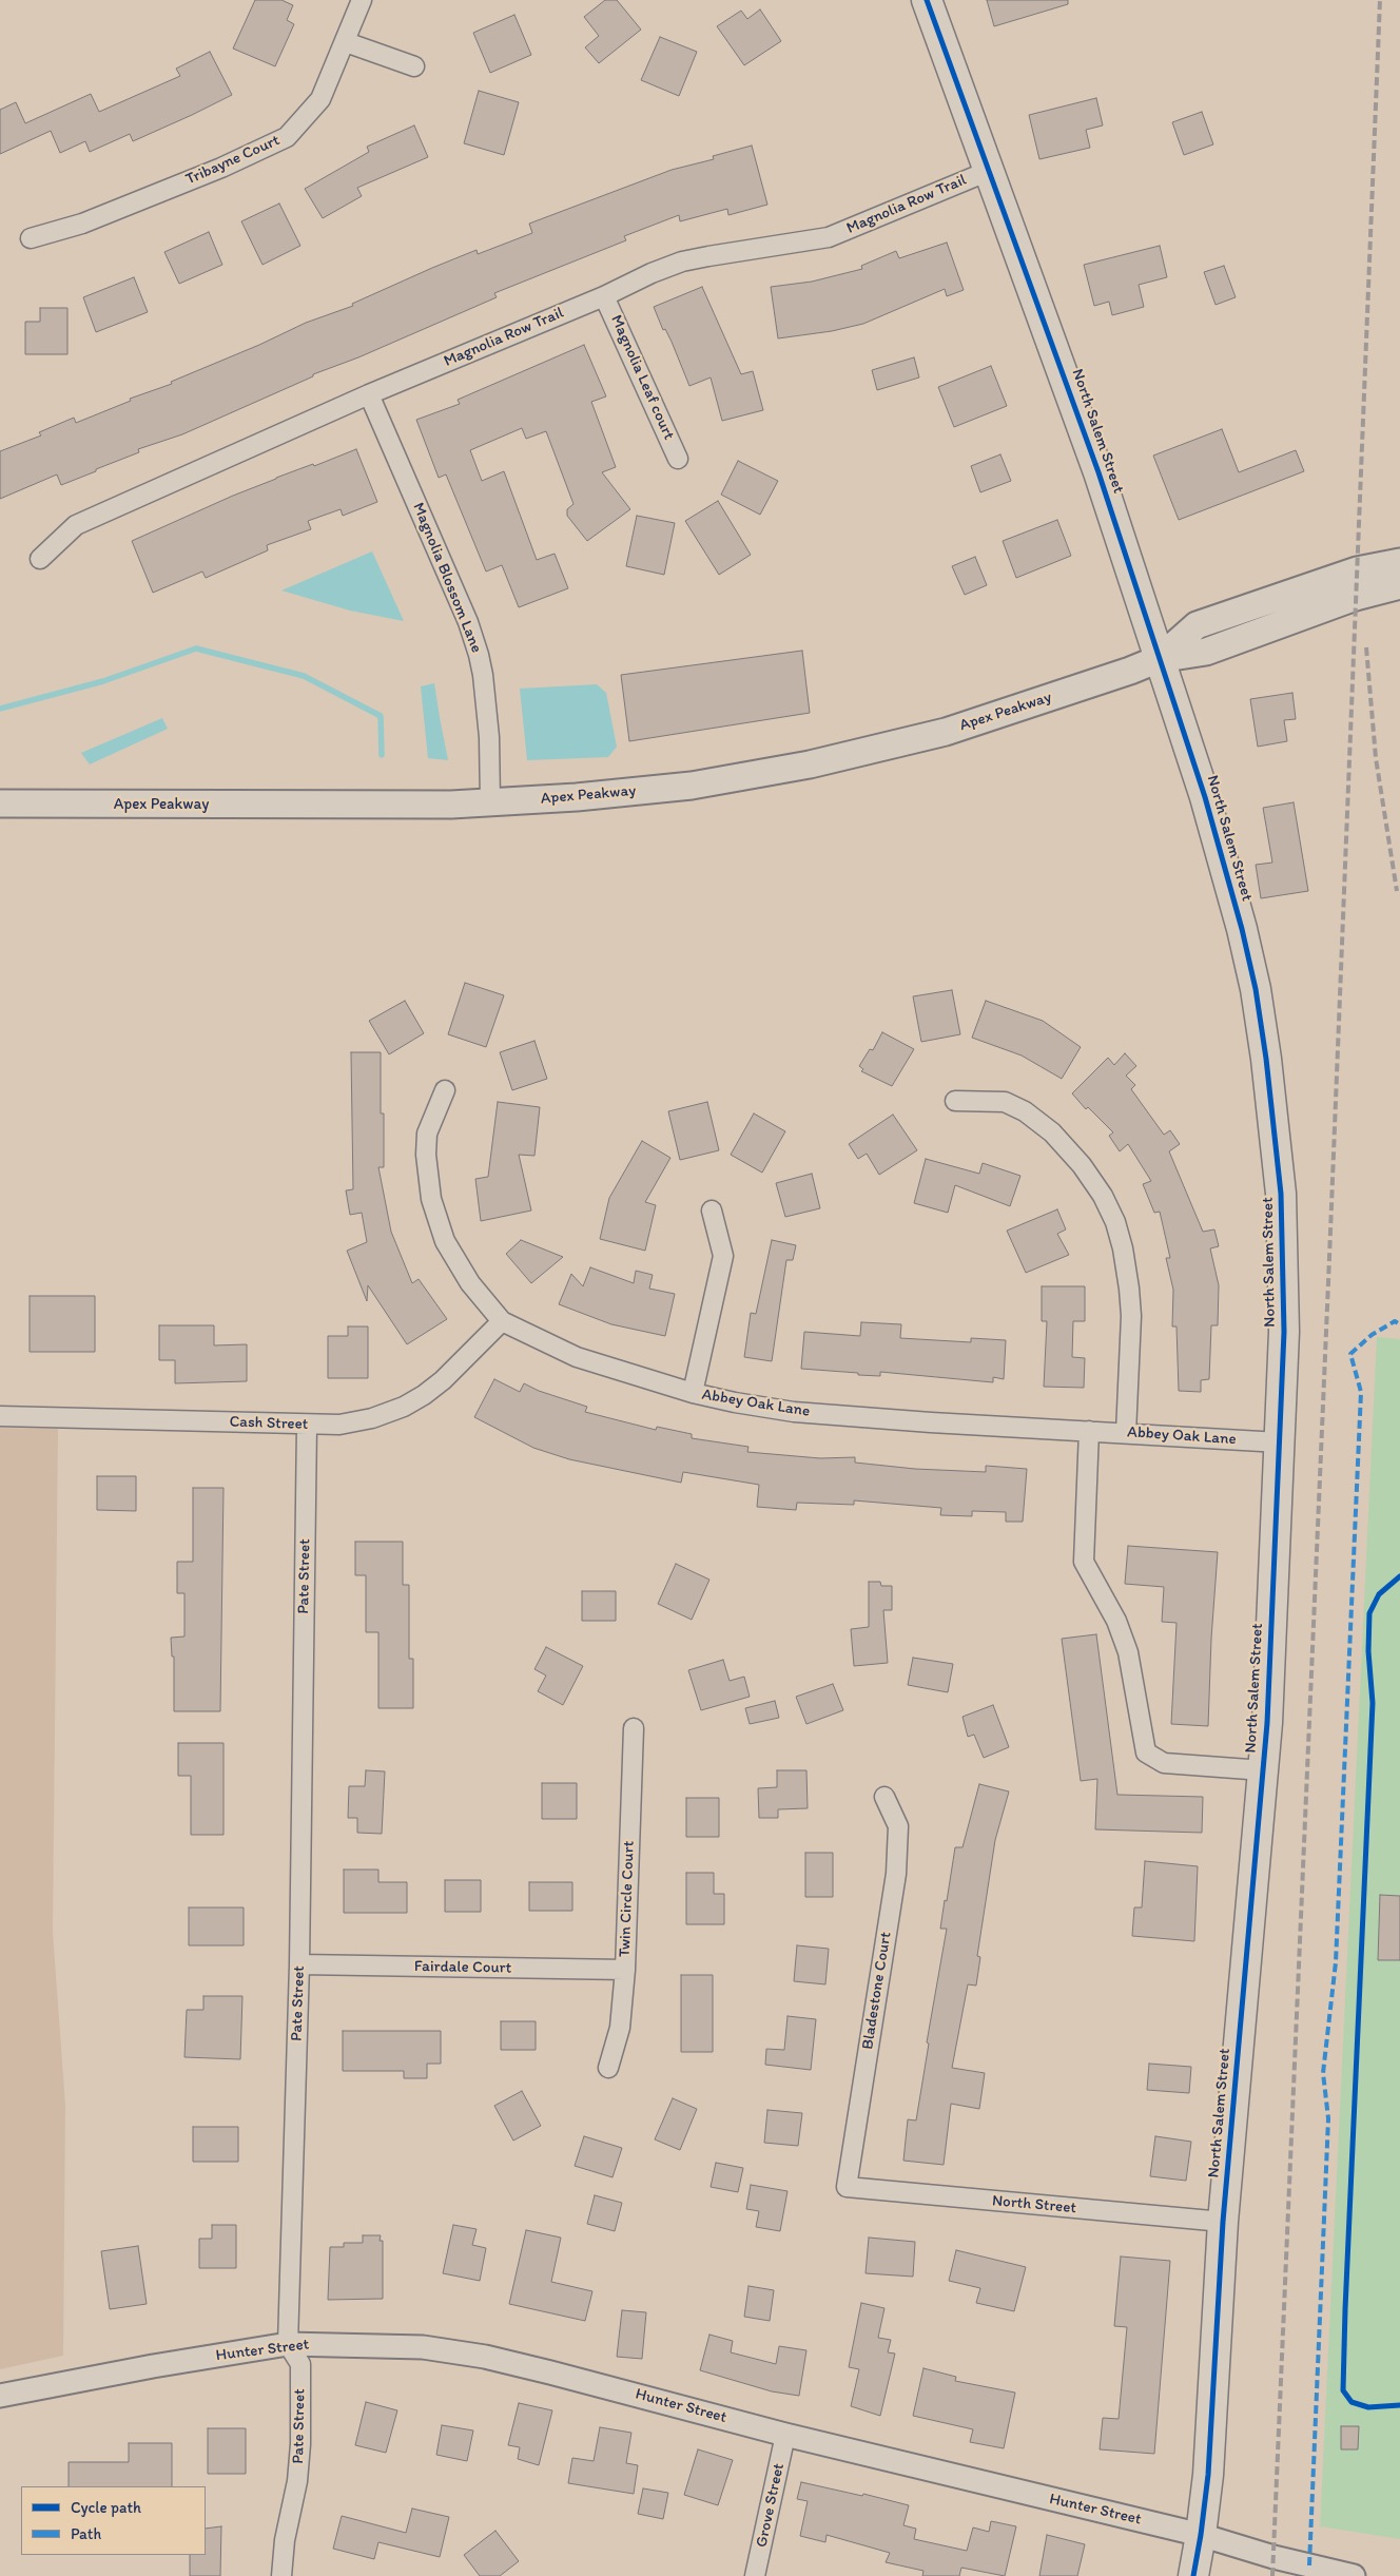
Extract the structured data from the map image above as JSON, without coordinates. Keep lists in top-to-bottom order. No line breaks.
{"streets":{"main road":["North Salem Street","Apex Peakway"],"street":["Tribayne Court","Magnolia Row Trail","Magnolia Leaf court","Magnolia Blossom Lane","Abbey Oak Lane","Cash Street","Pate Street","Twin Circle Court","Fairdale Court","Bladestone Court","North Street","Hunter Street","Grove Street"]},"crossings":[["Magnolia Row Trail","Magnolia Leaf court"],["Magnolia Row Trail","North Salem Street"],["Magnolia Row Trail","Magnolia Blossom Lane"],["North Salem Street","Apex Peakway"],["North Salem Street","Abbey Oak Lane"],["North Salem Street","North Street"],["North Salem Street","Hunter Street"],["Magnolia Blossom Lane","Apex Peakway"],["Abbey Oak Lane","Cash Street"],["Cash Street","Pate Street"],["Pate Street","Fairdale Court"],["Pate Street","Hunter Street"],["Twin Circle Court","Fairdale Court"],["Bladestone Court","North Street"],["Hunter Street","Grove Street"]],"legend":["Cycle path","Path"]}
